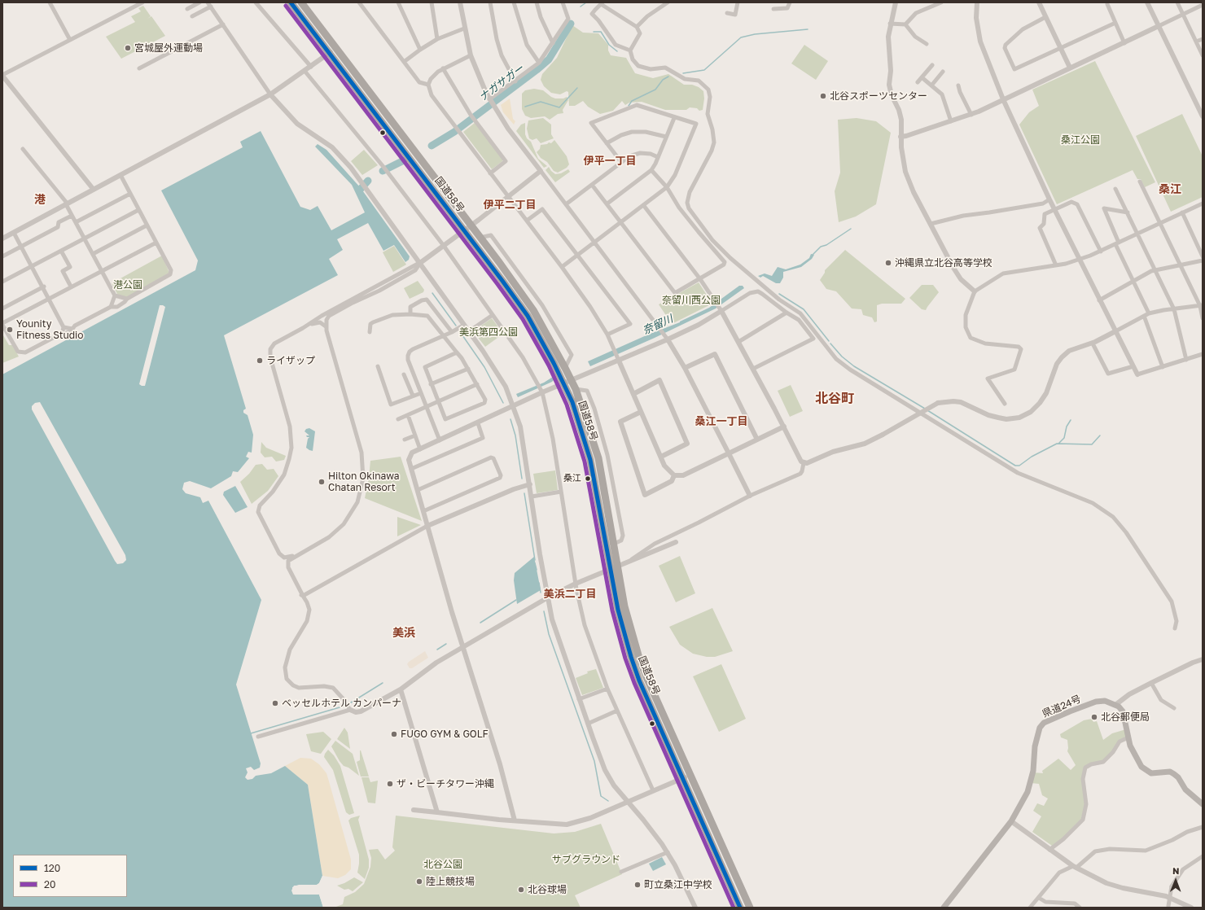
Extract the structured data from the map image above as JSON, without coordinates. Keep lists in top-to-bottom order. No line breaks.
{"streets":{"highway":["国道58号"],"main road":["県道24号"]},"districts":["伊平一丁目","桑江","港","伊平二丁目","北谷町","桑江一丁目","美浜二丁目","美浜"],"water":["ナガサガー","奈留川"],"parks":["桑江公園","港公園","奈留川西公園","美浜第四公園","サブグラウンド","北谷公園"],"places":["宮城屋外運動場","北谷スポーツセンター","沖縄県立北谷高等学校","Younity Fitness Studio","ライザップ","桑江","Hilton Okinawa Chatan Resort","ベッセルホテル カンパーナ","北谷郵便局","FUGO GYM & GOLF","ザ・ビーチタワー沖縄","陸上競技場","町立桑江中学校","北谷球場"],"lines":["transit line 120","transit line 20"],"legend":["120","20"],"north":"top"}
